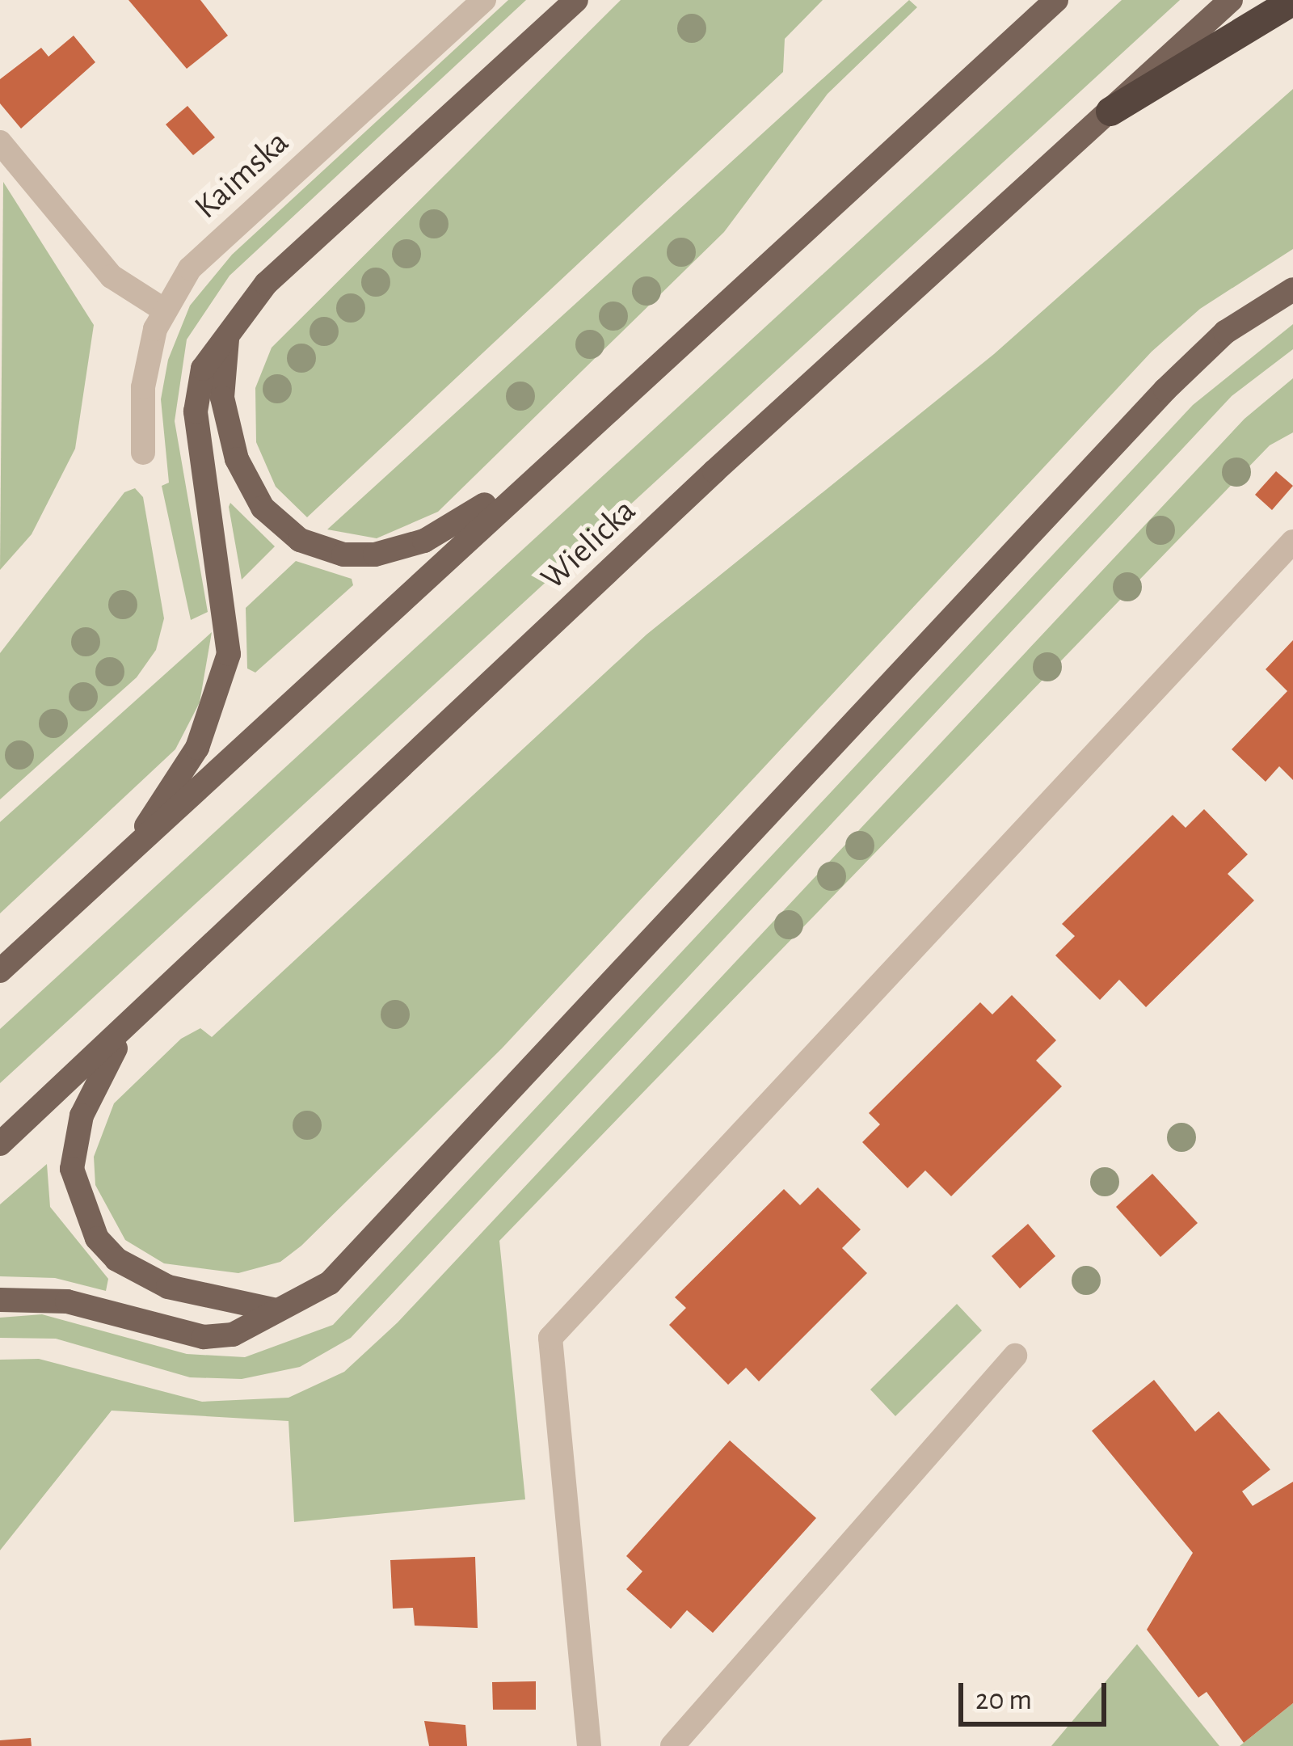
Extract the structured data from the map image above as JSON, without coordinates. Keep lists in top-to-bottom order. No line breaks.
{"streets":{"main road":["Wielicka"],"street":["Kaimska"]},"scale_bar":"20 m"}
